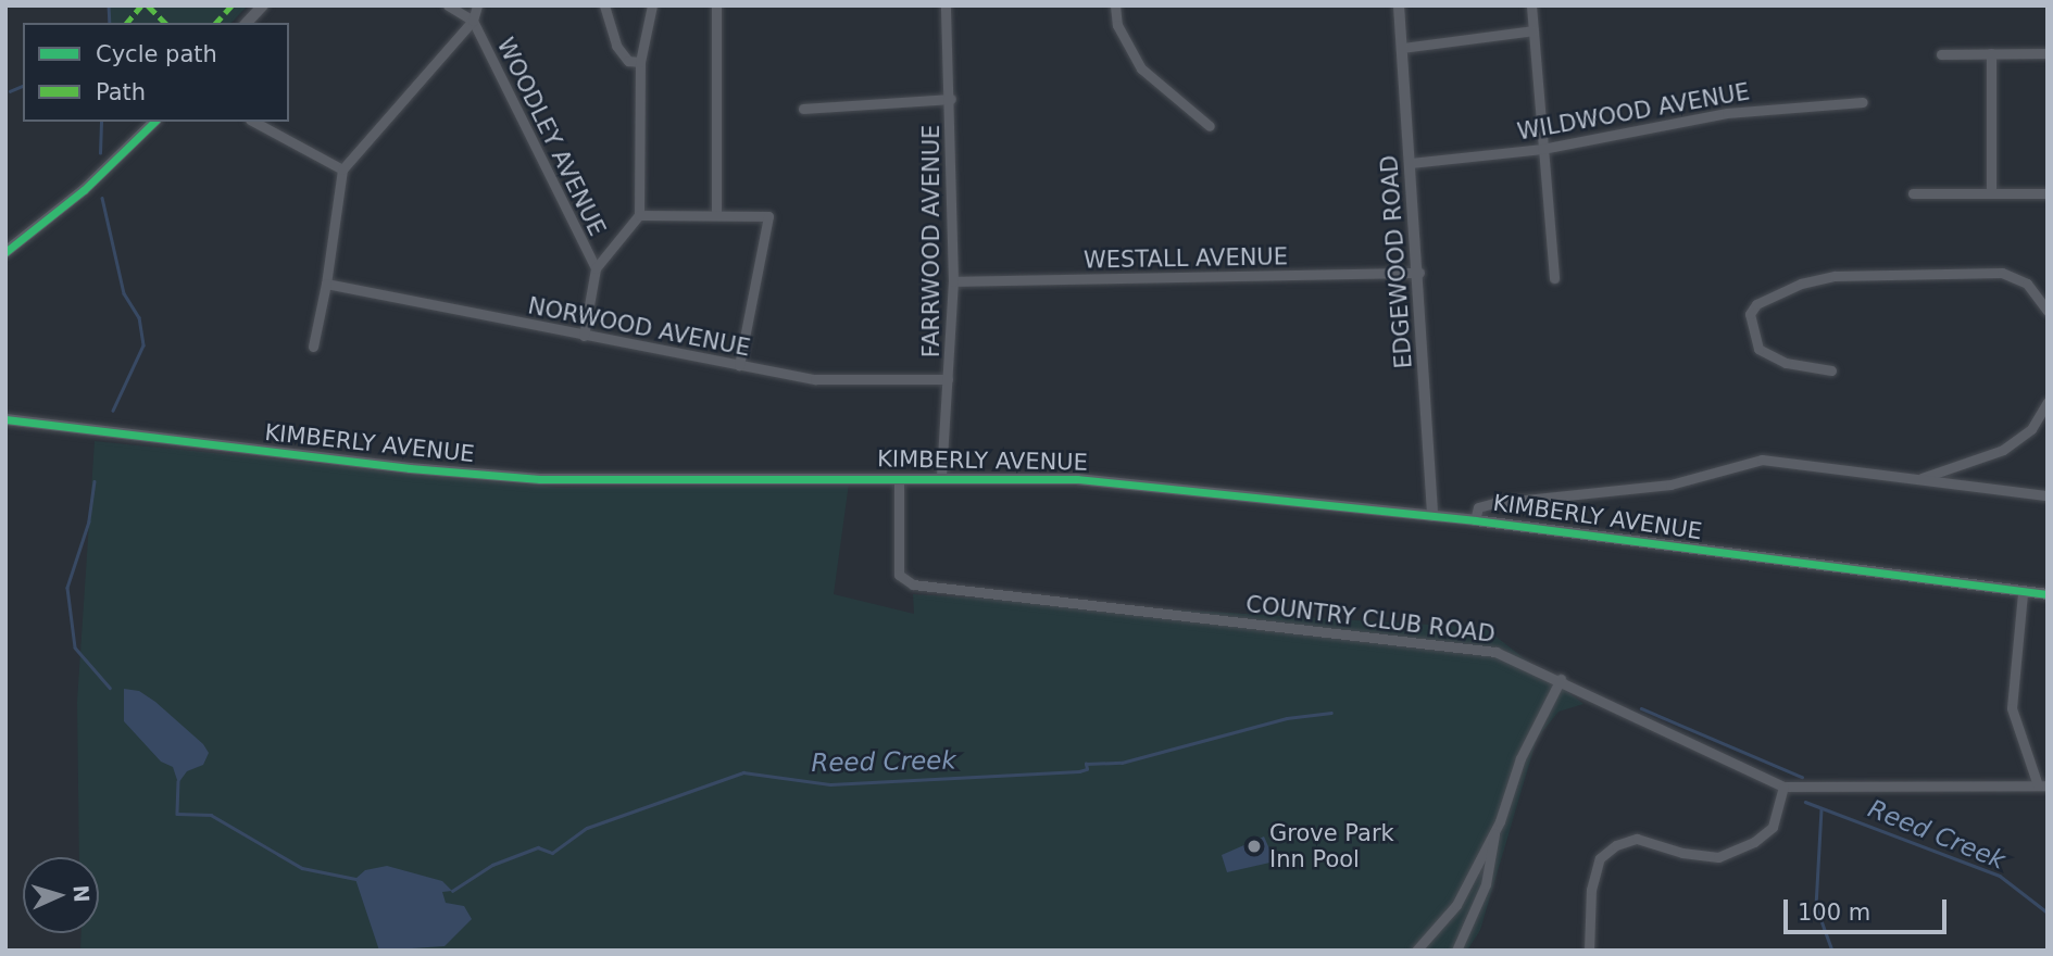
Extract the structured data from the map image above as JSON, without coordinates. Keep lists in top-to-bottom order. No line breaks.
{"streets":{"street":["WILDWOOD AVENUE","WOODLEY AVENUE","FARRWOOD AVENUE","WESTALL AVENUE","EDGEWOOD ROAD","NORWOOD AVENUE","KIMBERLY AVENUE","COUNTRY CLUB ROAD"]},"crossings":[["WILDWOOD AVENUE","EDGEWOOD ROAD"],["FARRWOOD AVENUE","WESTALL AVENUE"],["FARRWOOD AVENUE","NORWOOD AVENUE"],["FARRWOOD AVENUE","KIMBERLY AVENUE"],["WESTALL AVENUE","EDGEWOOD ROAD"],["EDGEWOOD ROAD","KIMBERLY AVENUE"],["KIMBERLY AVENUE","COUNTRY CLUB ROAD"]],"water":["Reed Creek"],"places":["Grove Park Inn Pool"],"legend":["Cycle path","Path"],"scale_bar":"100 m","north":"right"}
